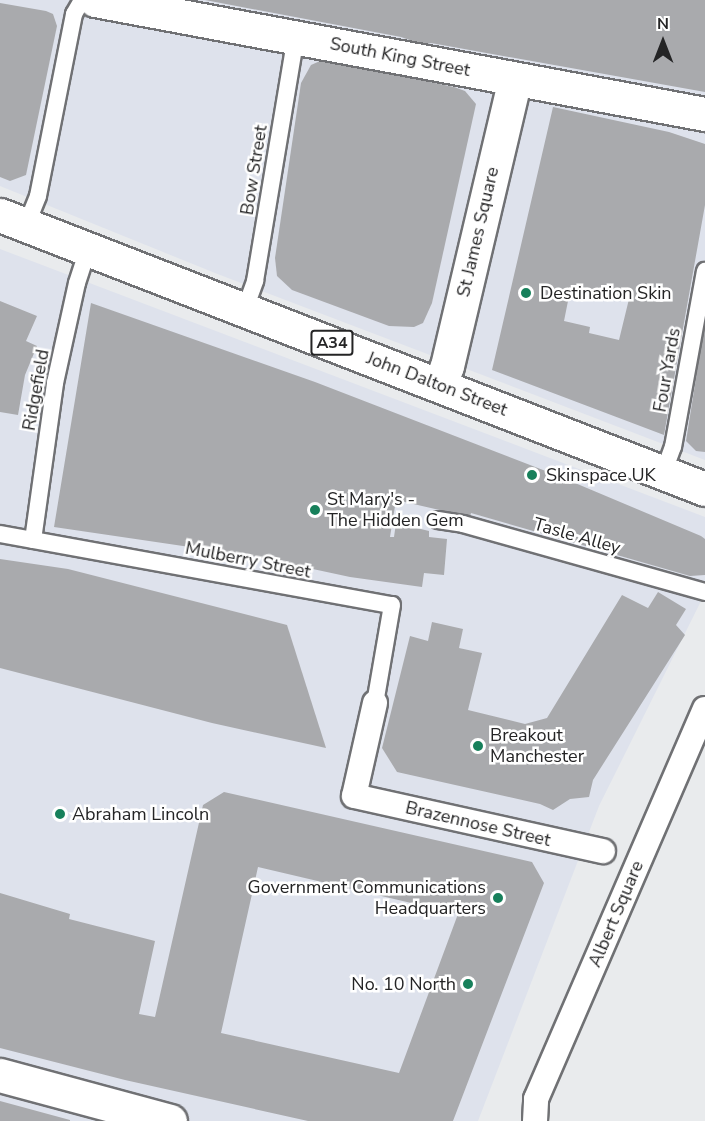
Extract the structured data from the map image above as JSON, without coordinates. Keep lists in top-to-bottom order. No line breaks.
{"streets":{"street":["South King Street","St James Square","A34","John Dalton Street","Brazennose Street","Albert Square"],"lane":["Bow Street","Four Yards","Ridgefield","Tasle Alley","Mulberry Street"]},"crossings":[["South King Street","Bow Street"],["South King Street","St James Square"],["Bow Street","John Dalton Street"],["St James Square","John Dalton Street"],["Four Yards","John Dalton Street"],["John Dalton Street","Ridgefield"],["Ridgefield","Mulberry Street"],["Mulberry Street","Brazennose Street"]],"places":["Destination Skin","Skinspace UK","St Mary's - The Hidden Gem","Breakout Manchester","Abraham Lincoln","Government Communications Headquarters","No. 10 North"],"north":"top"}
